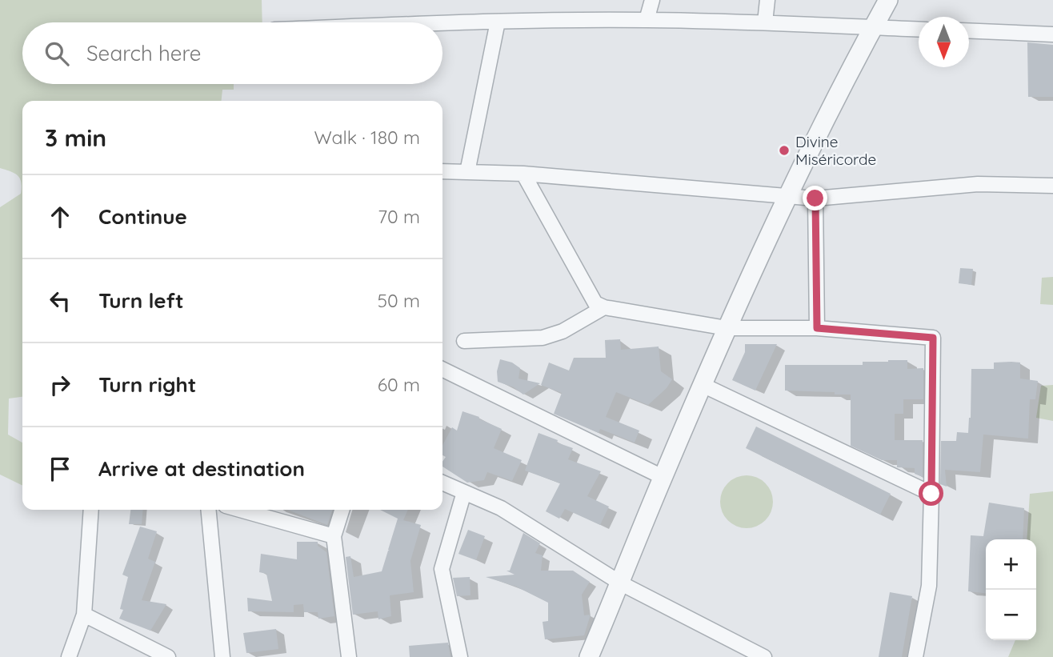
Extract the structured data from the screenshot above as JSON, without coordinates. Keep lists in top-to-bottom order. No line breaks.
{"places":["Divine Miséricorde"],"north":"bottom","page":{"search":"Search here","heading":["3 min","Walk · 180 m"],"list":[["Continue","70 m"],["Turn left","50 m"],["Turn right","60 m"],"Arrive at destination"],"map_buttons":["+","−"]}}
